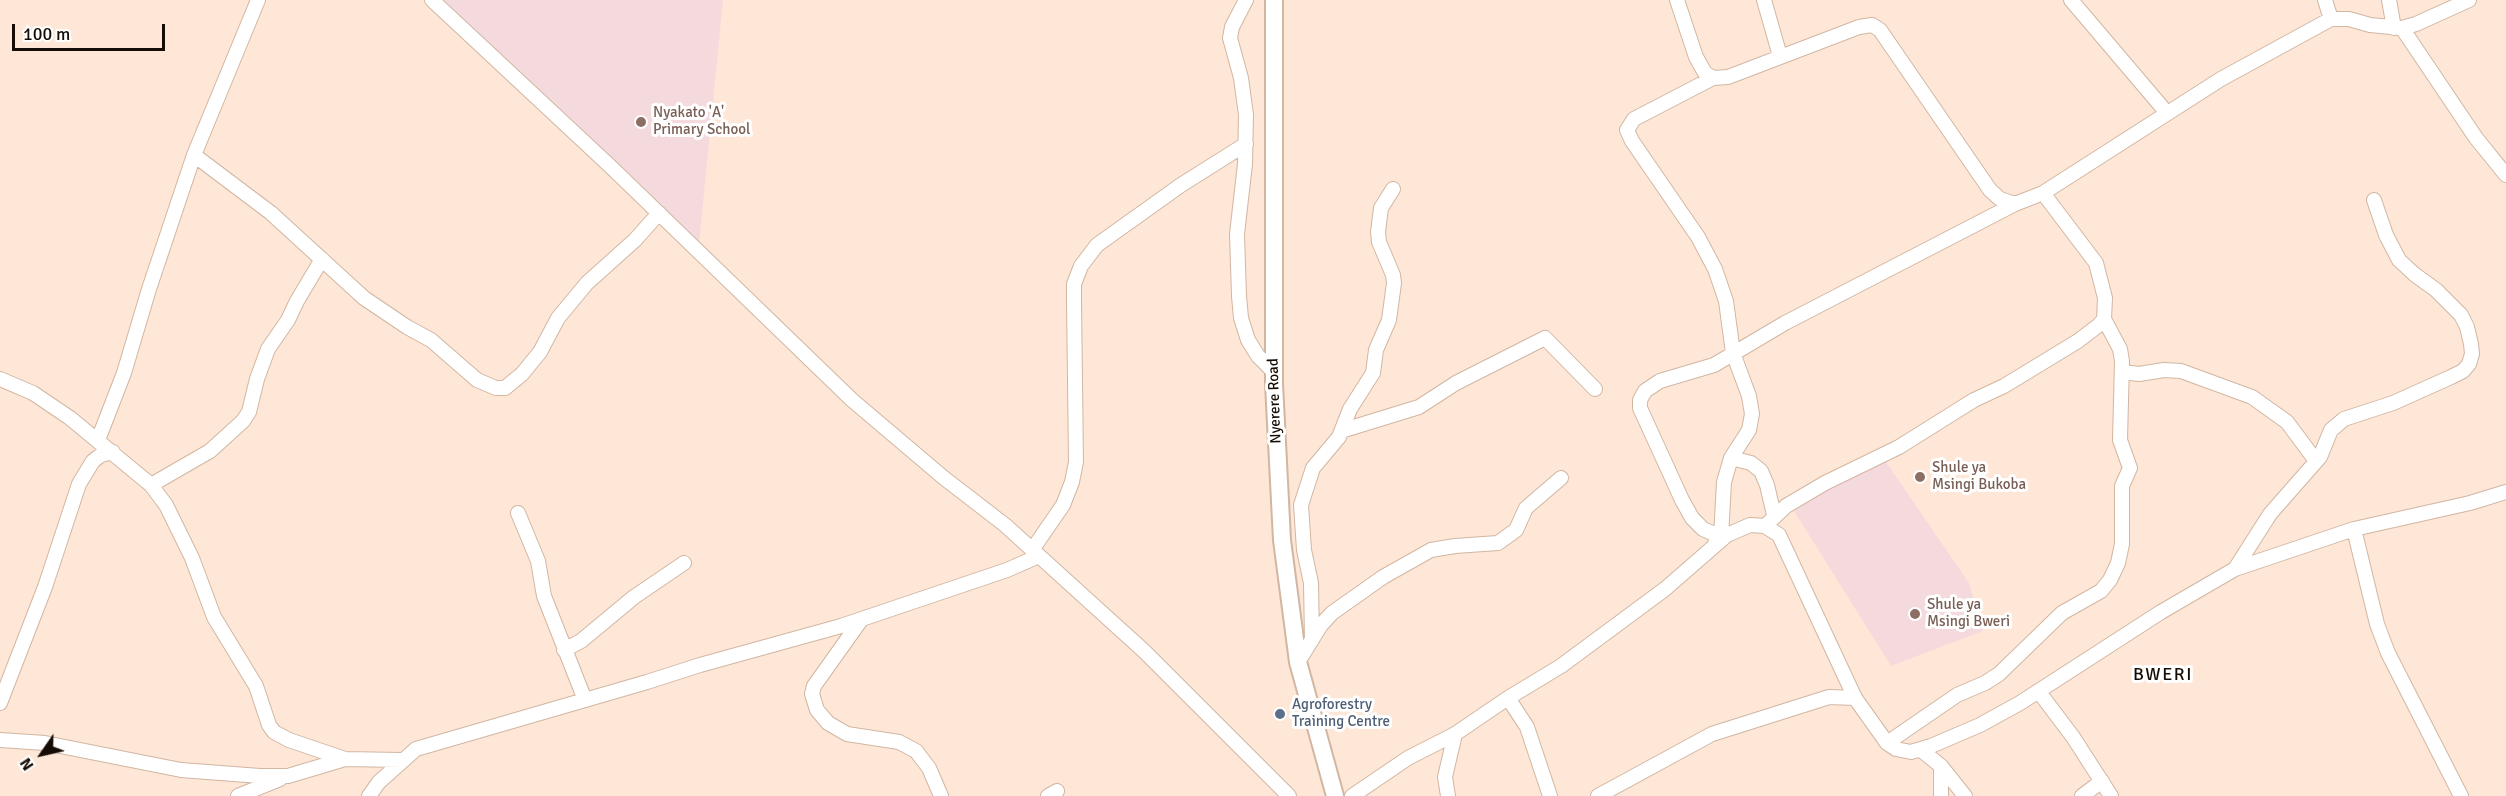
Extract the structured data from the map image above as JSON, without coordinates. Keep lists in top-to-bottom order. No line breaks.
{"streets":{"main road":["Nyerere Road"]},"districts":["BWERI"],"places":["Nyakato 'A' Primary School","Shule ya Msingi Bukoba","Shule ya Msingi Bweri","Agroforestry Training Centre"],"scale_bar":"100 m","north":"bottom left"}
